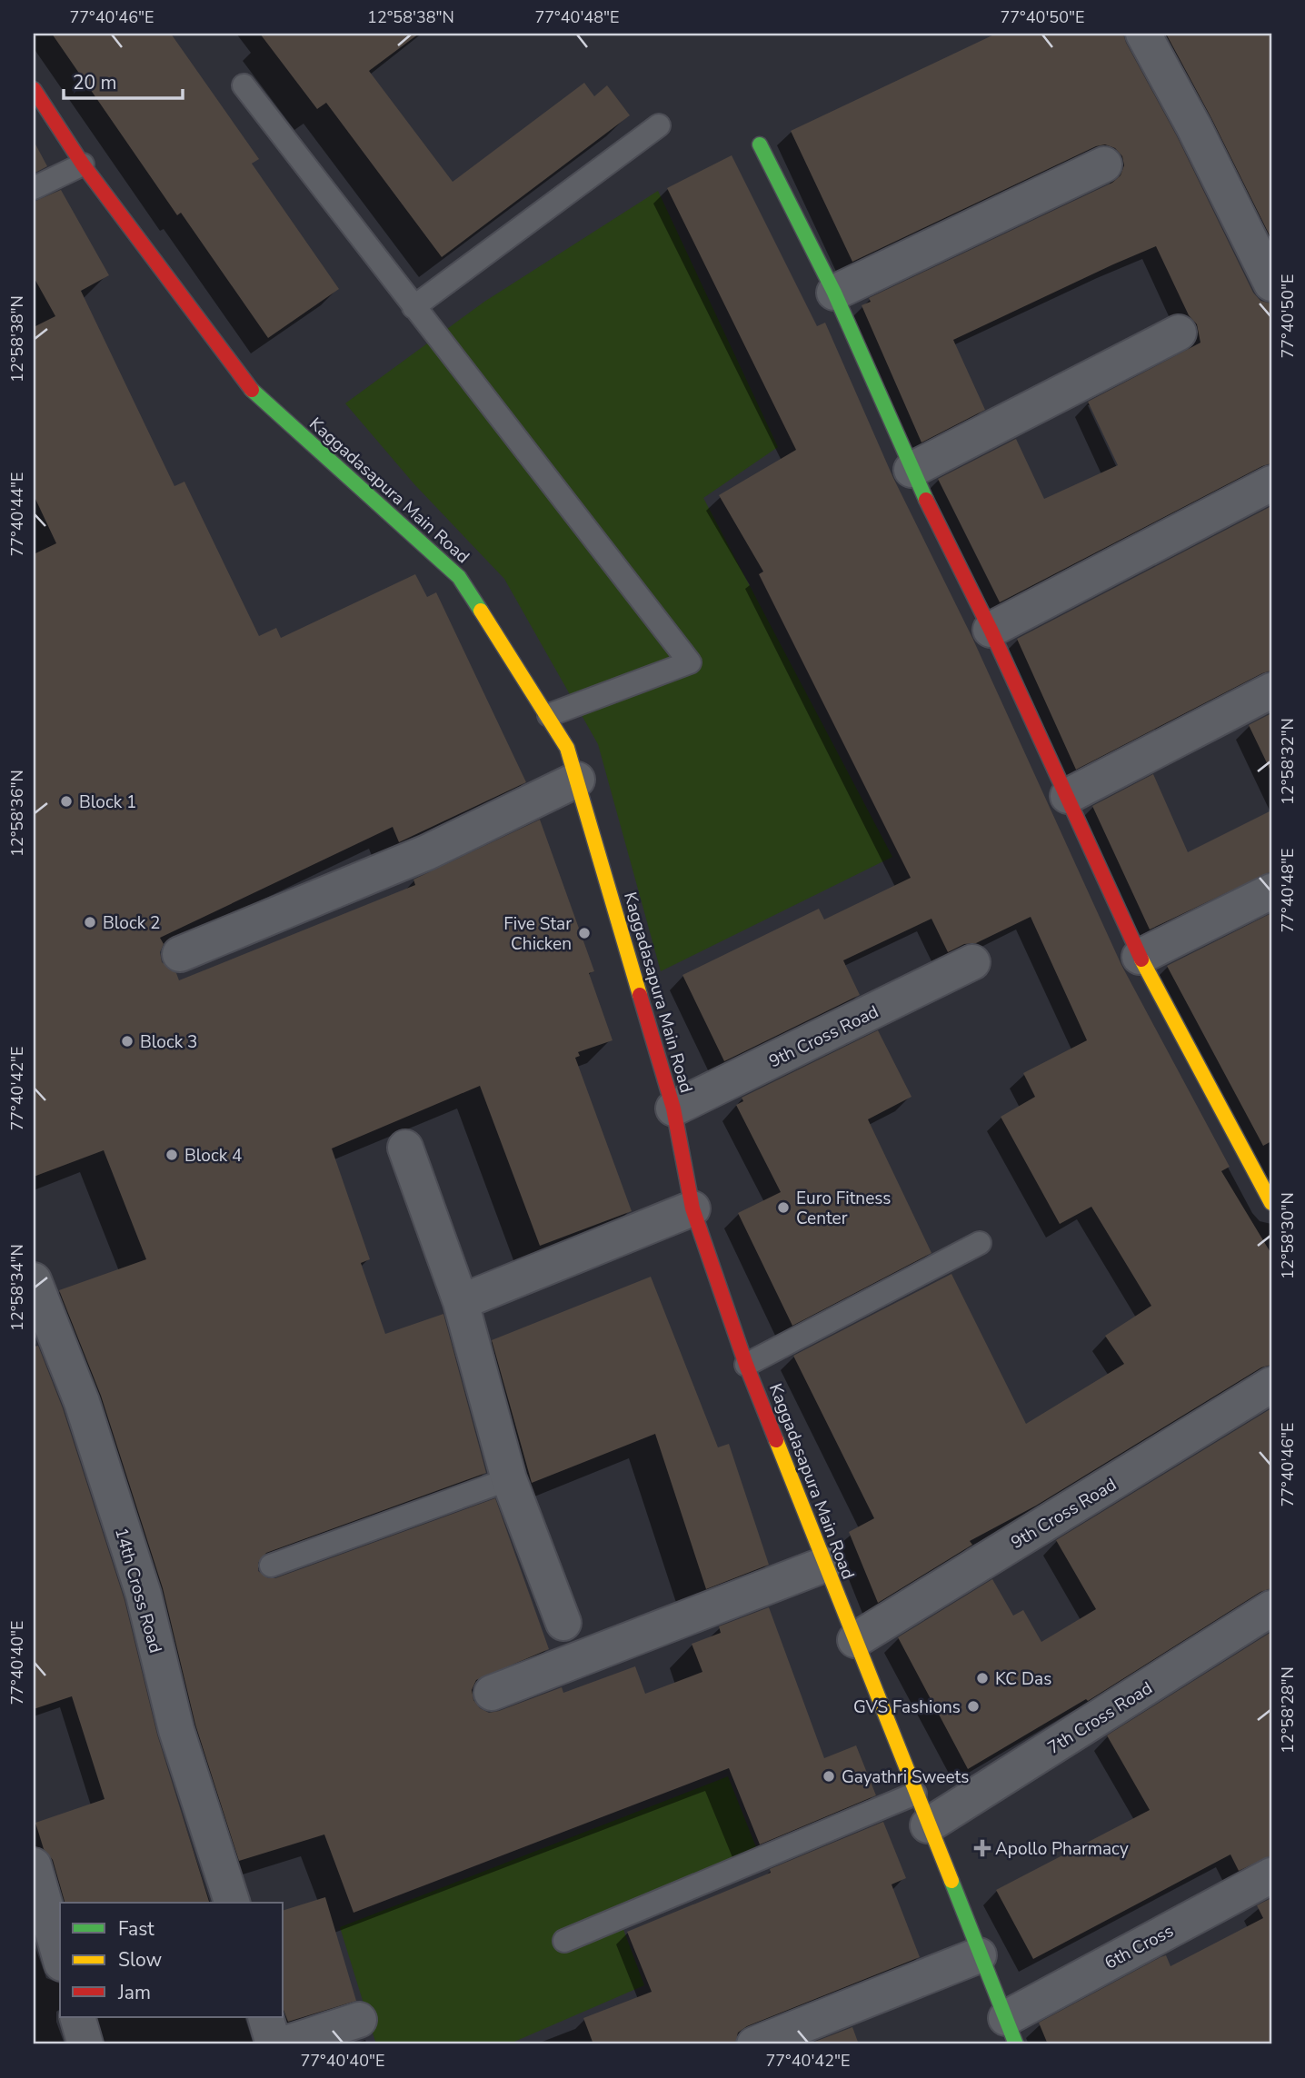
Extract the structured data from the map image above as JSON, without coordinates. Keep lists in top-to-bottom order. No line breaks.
{"streets":{"main road":["Kaggadasapura Main Road"],"street":["9th Cross Road","14th Cross Road","7th Cross Road","6th Cross"]},"crossings":[["Kaggadasapura Main Road","9th Cross Road"],["Kaggadasapura Main Road","7th Cross Road"],["Kaggadasapura Main Road","6th Cross"]],"places":{"other":["Block 1","Block 2","Five Star Chicken","Block 3","Block 4","Euro Fitness Center","KC Das","GVS Fashions","Gayathri Sweets"],"health":["Apollo Pharmacy"]},"legend":["Fast","Slow","Jam"],"scale_bar":"20 m","coordinates":["77°40'46\"E","12°58'38\"N","77°40'48\"E","77°40'50\"E","77°40'44\"E","12°58'32\"N","12°58'36\"N","77°40'42\"E","12°58'30\"N","12°58'34\"N","77°40'40\"E","12°58'28\"N"]}
